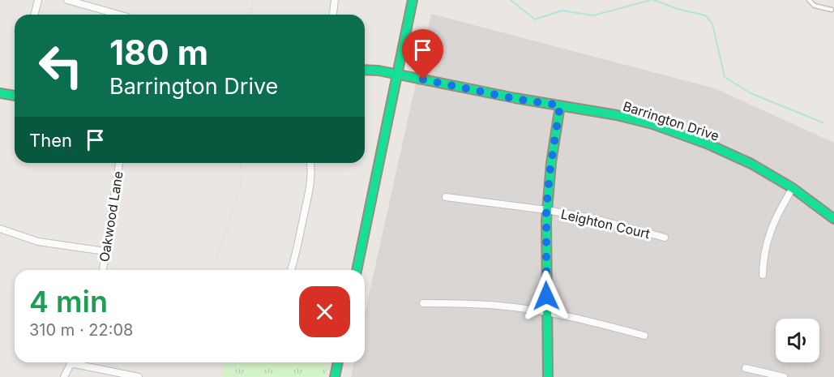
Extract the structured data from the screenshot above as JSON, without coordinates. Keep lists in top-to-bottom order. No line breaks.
{"streets":{"street":["Barrington Drive","Oakwood Lane","Leighton Court"]},"page":{"turn":["180 m","Barrington Drive"],"then":"Then","heading":["4 min","310 m · 22:08"]}}
